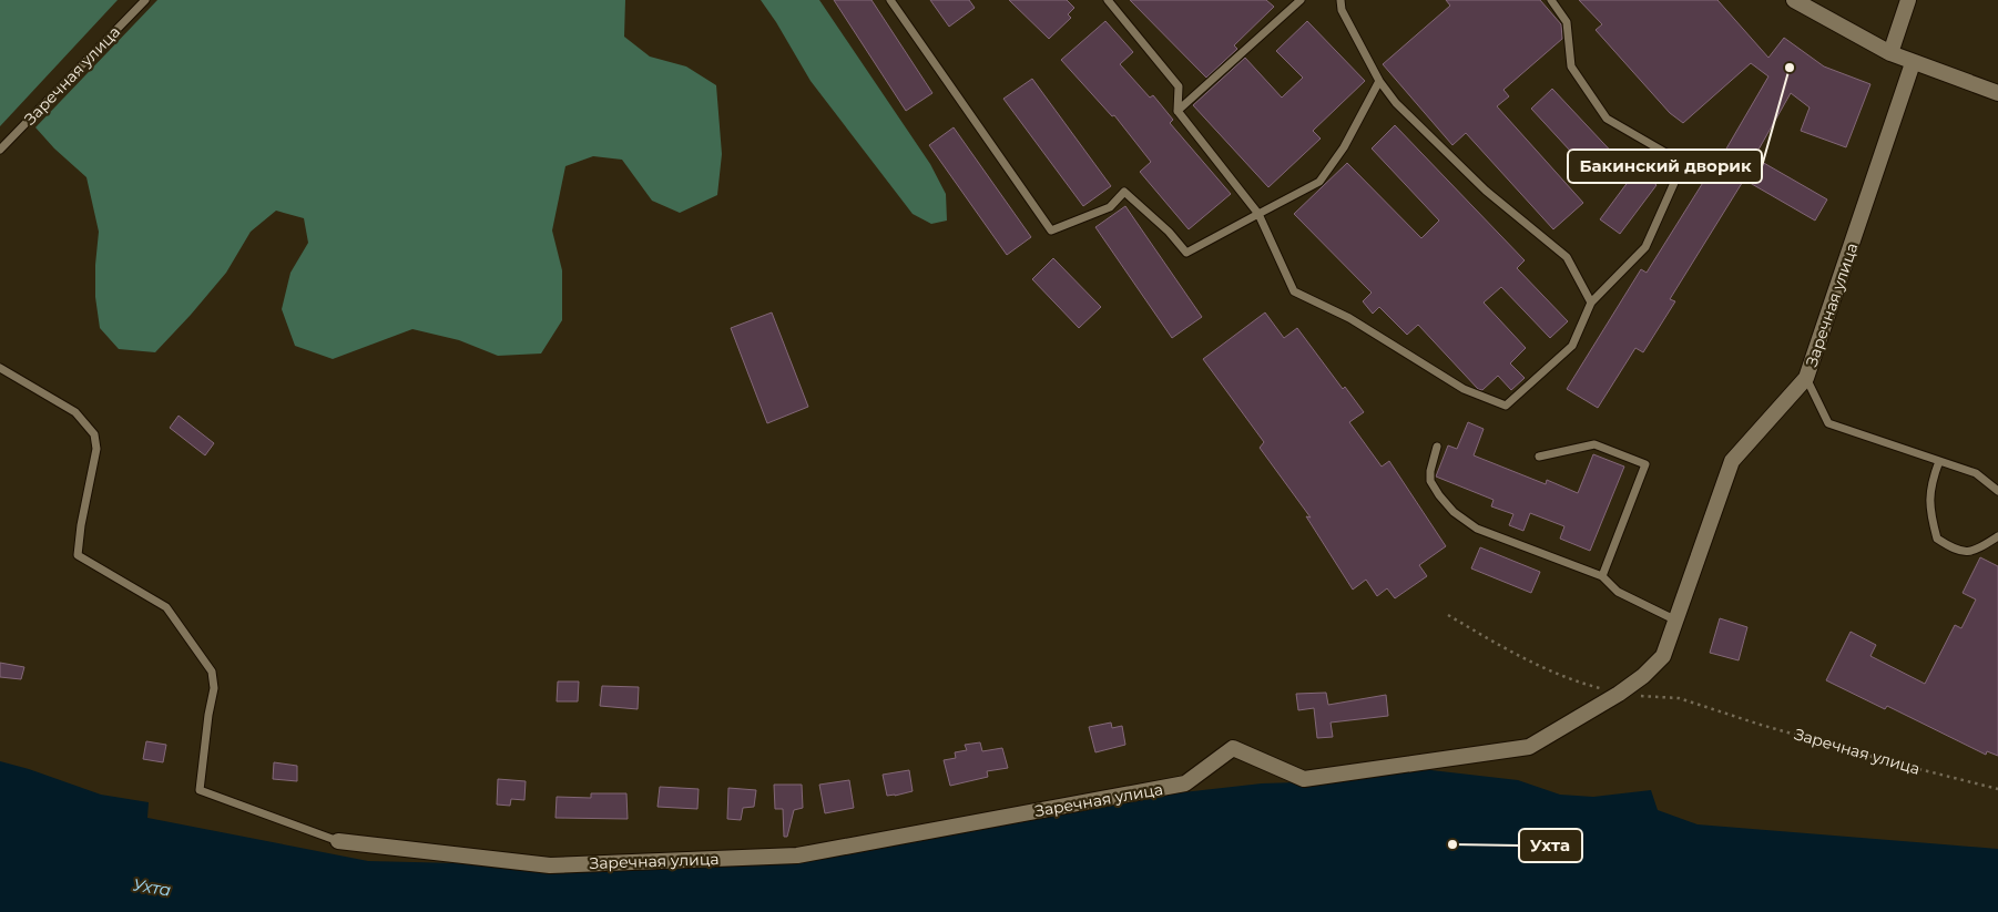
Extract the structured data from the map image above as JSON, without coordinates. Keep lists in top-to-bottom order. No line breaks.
{"streets":{"street":["Заречная улица"]},"water":["Ухта"],"places":["Бакинский дворик","Ухта"]}
